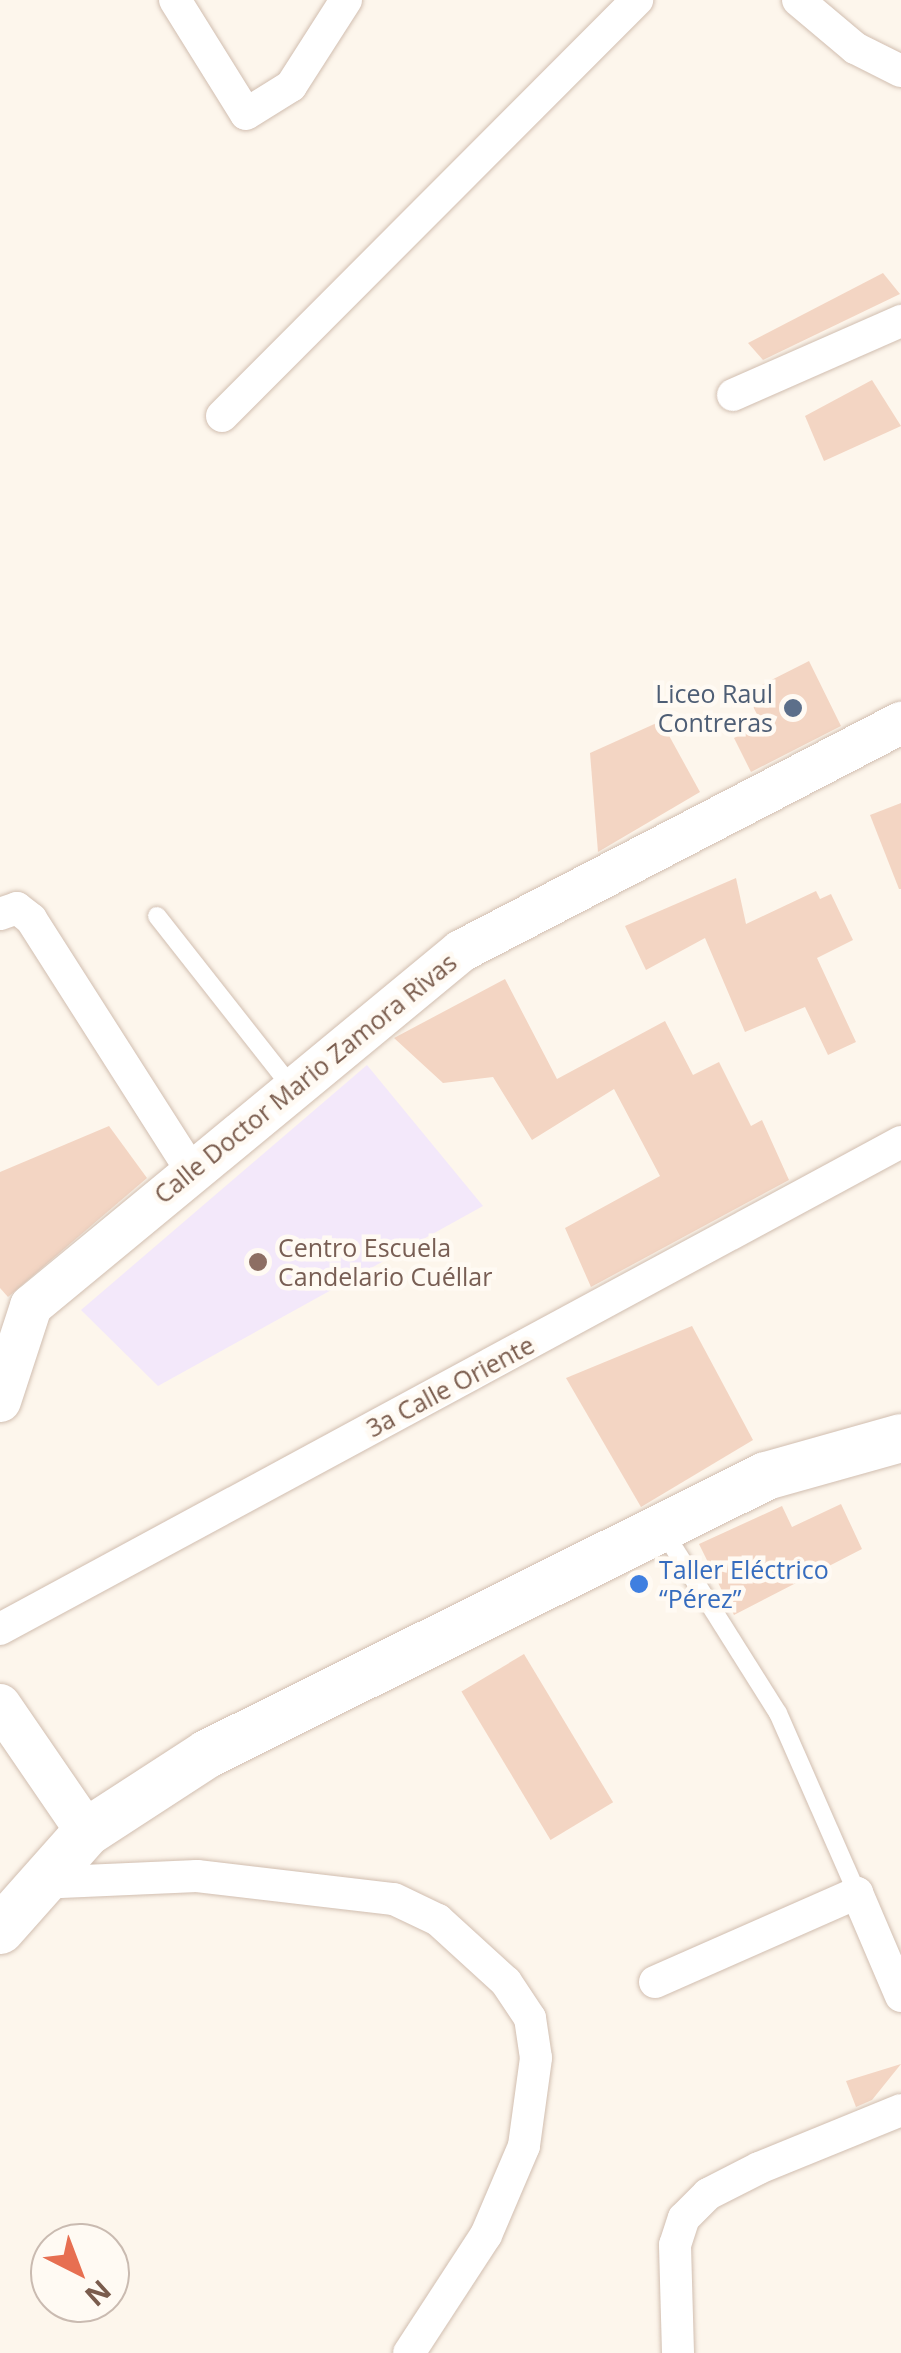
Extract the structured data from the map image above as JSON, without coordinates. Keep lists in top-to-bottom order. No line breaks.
{"streets":{"street":["Calle Doctor Mario Zamora Rivas","3a Calle Oriente"]},"places":["Liceo Raul Contreras","Centro Escuela Candelario Cuéllar","Taller Eléctrico “Pérez”"],"north":"bottom right"}
